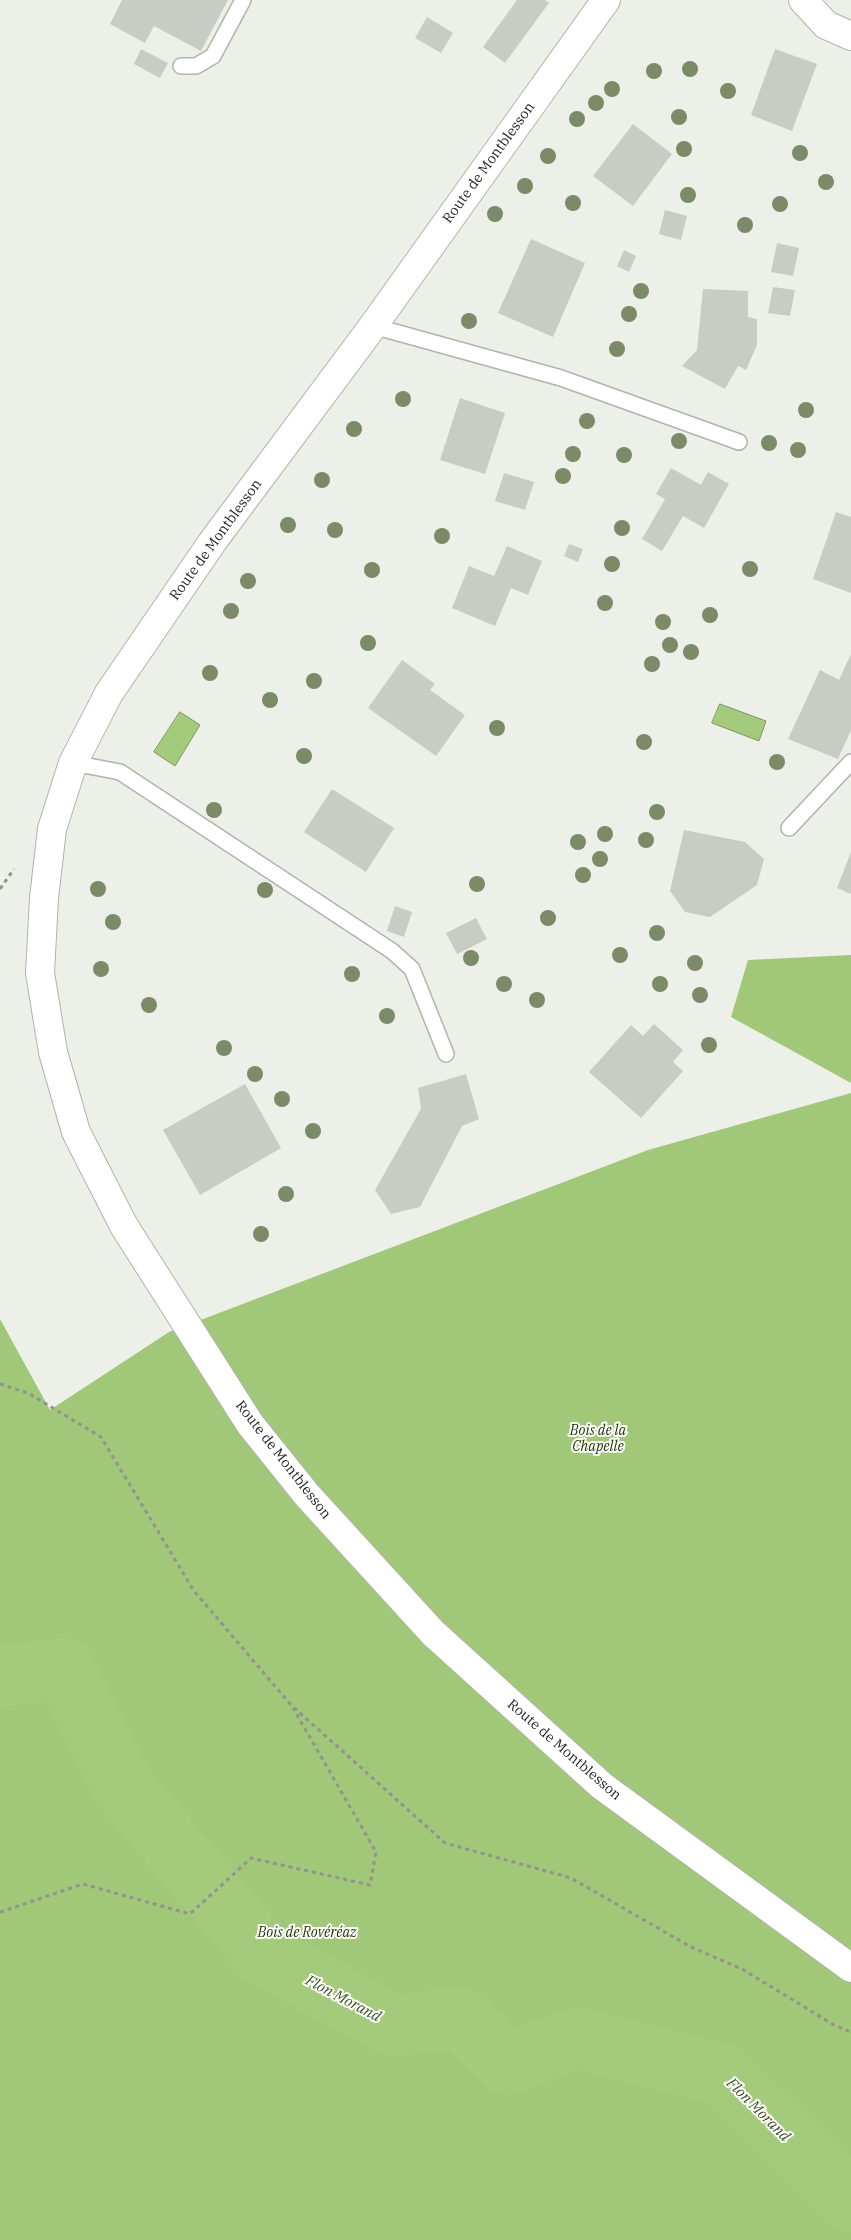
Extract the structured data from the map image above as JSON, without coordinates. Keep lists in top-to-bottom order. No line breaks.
{"streets":{"street":["Route de Montblesson"]},"water":["Flon Morand"],"parks":["Bois de la Chapelle","Bois de Rovéréaz"]}
